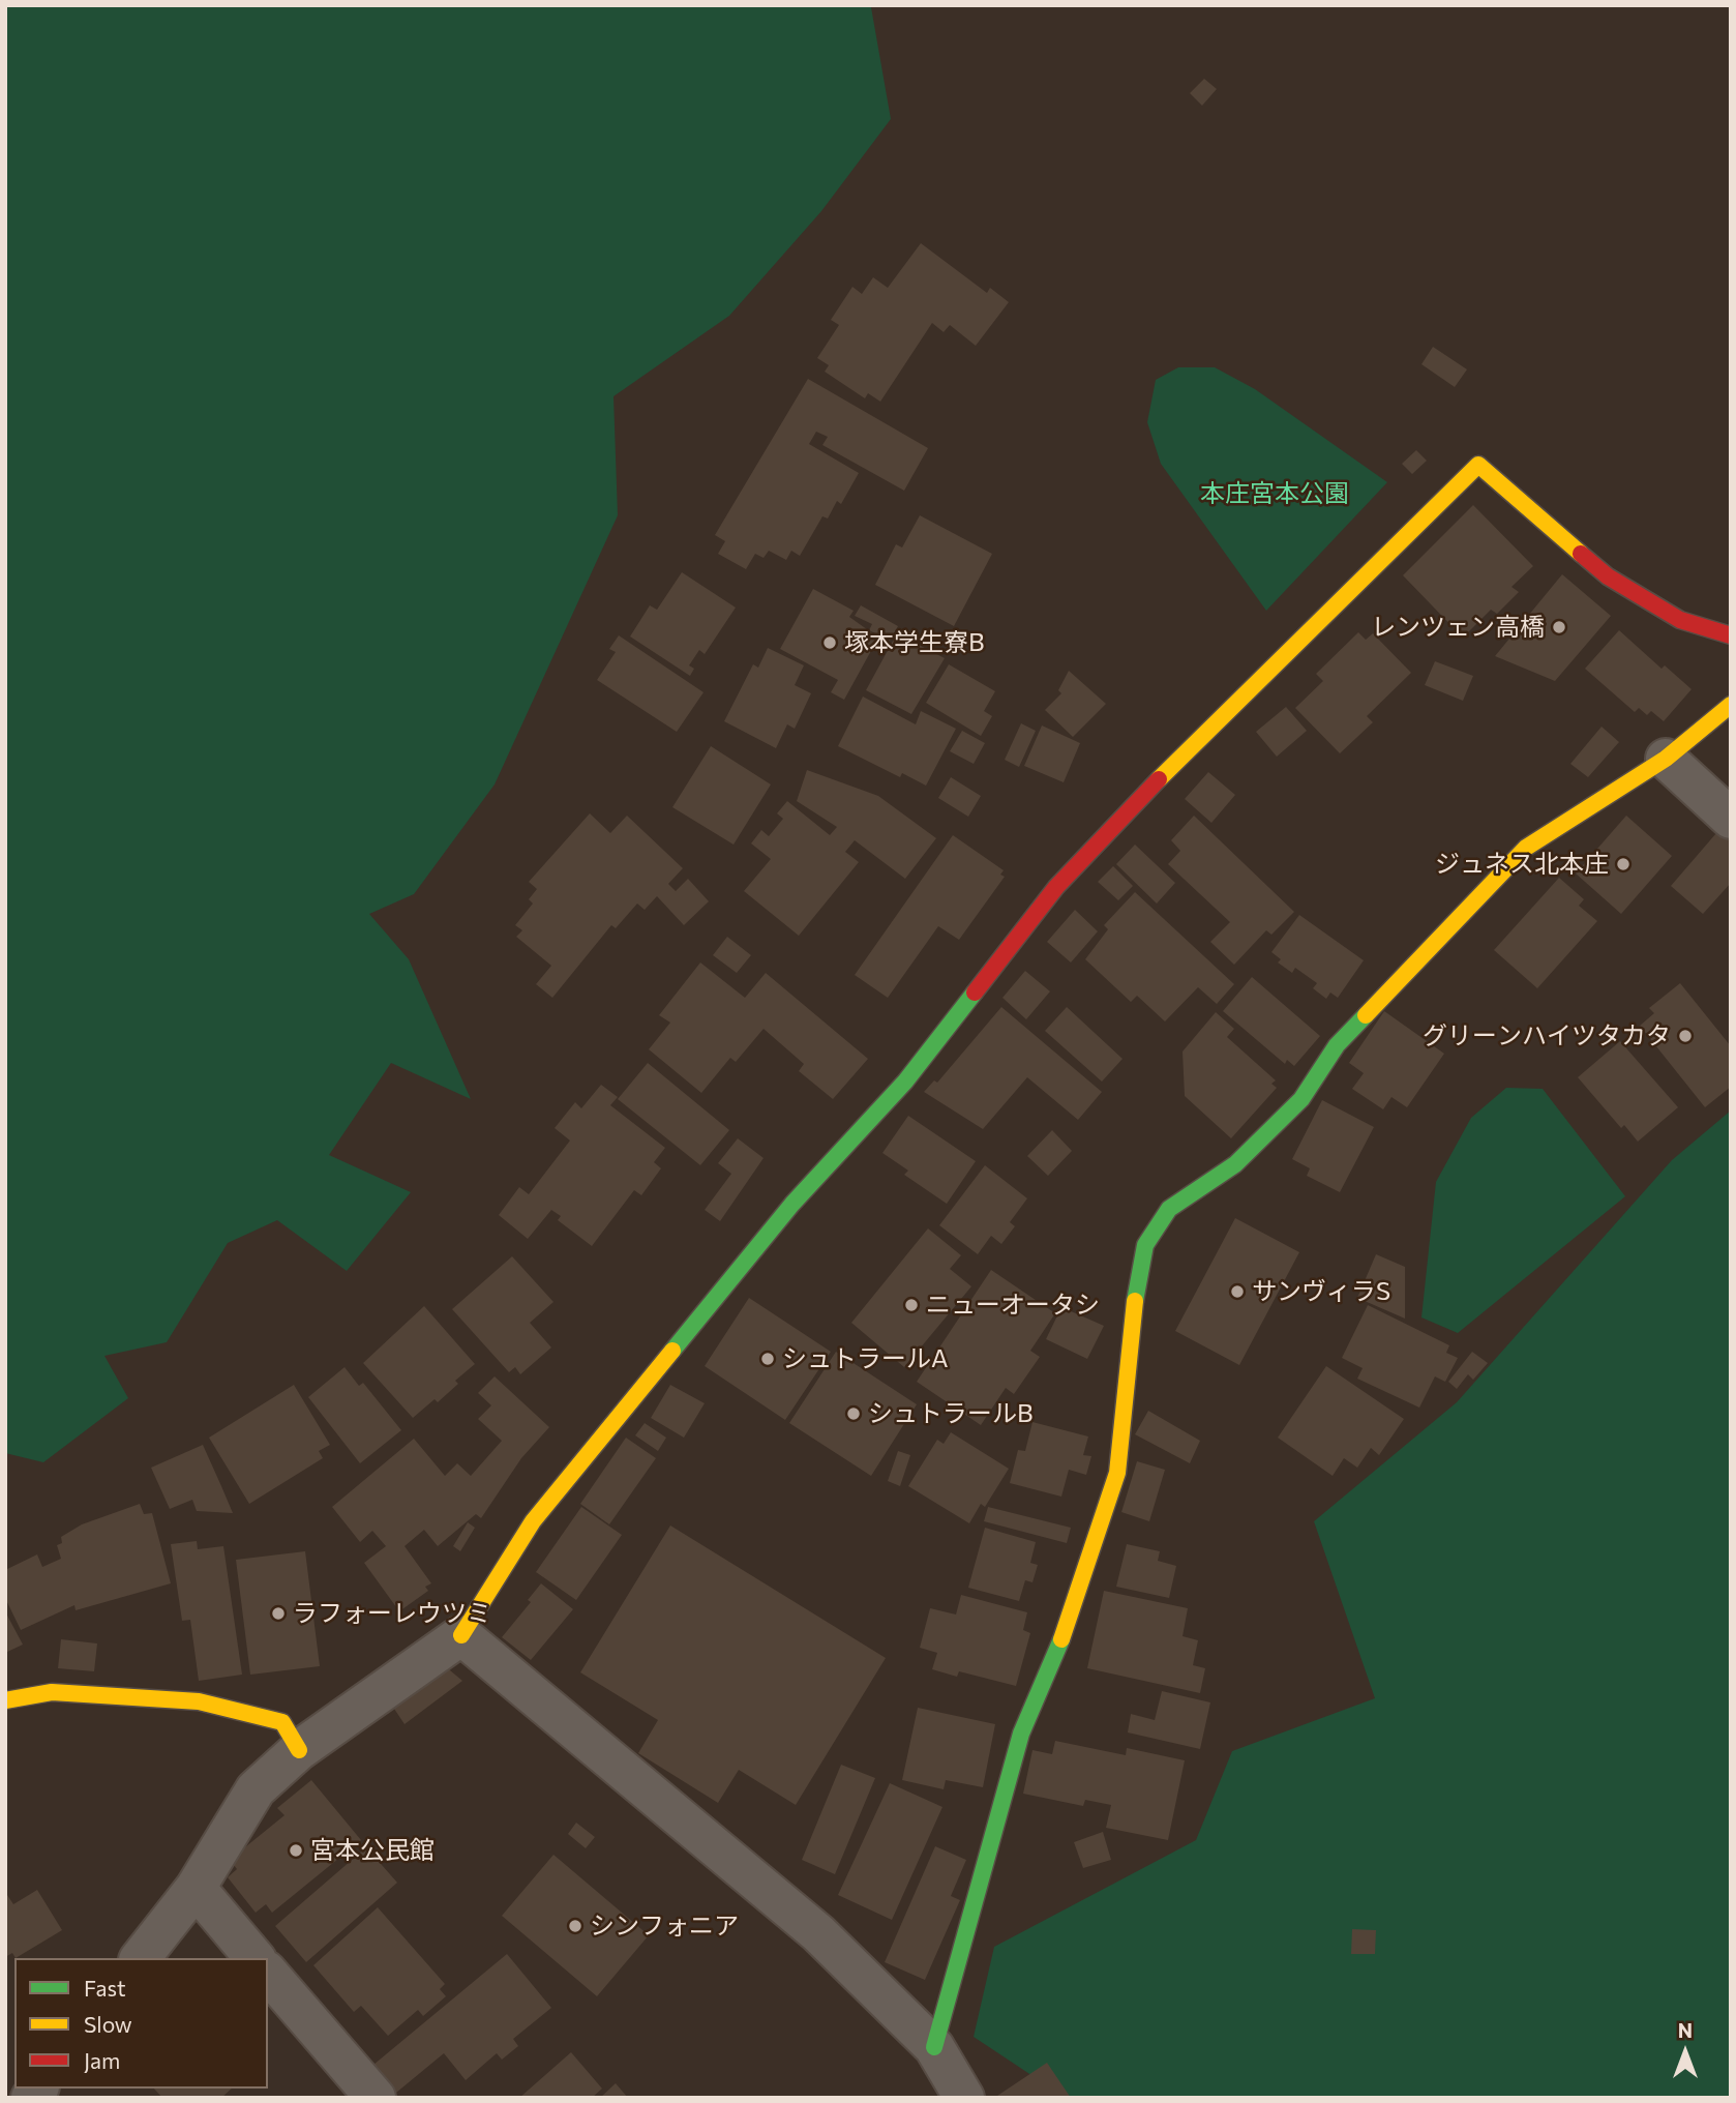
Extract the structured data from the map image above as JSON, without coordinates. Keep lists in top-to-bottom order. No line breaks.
{"parks":["本庄宮本公園"],"places":["レンツェン高橋","塚本学生寮B","ジュネス北本庄","グリーンハイツタカタ","サンヴィラS","ニューオータシ","シュトラールA","シュトラールB","ラフォーレウツミ","宮本公民館","シンフォニア"],"legend":["Fast","Slow","Jam"],"north":"top"}
